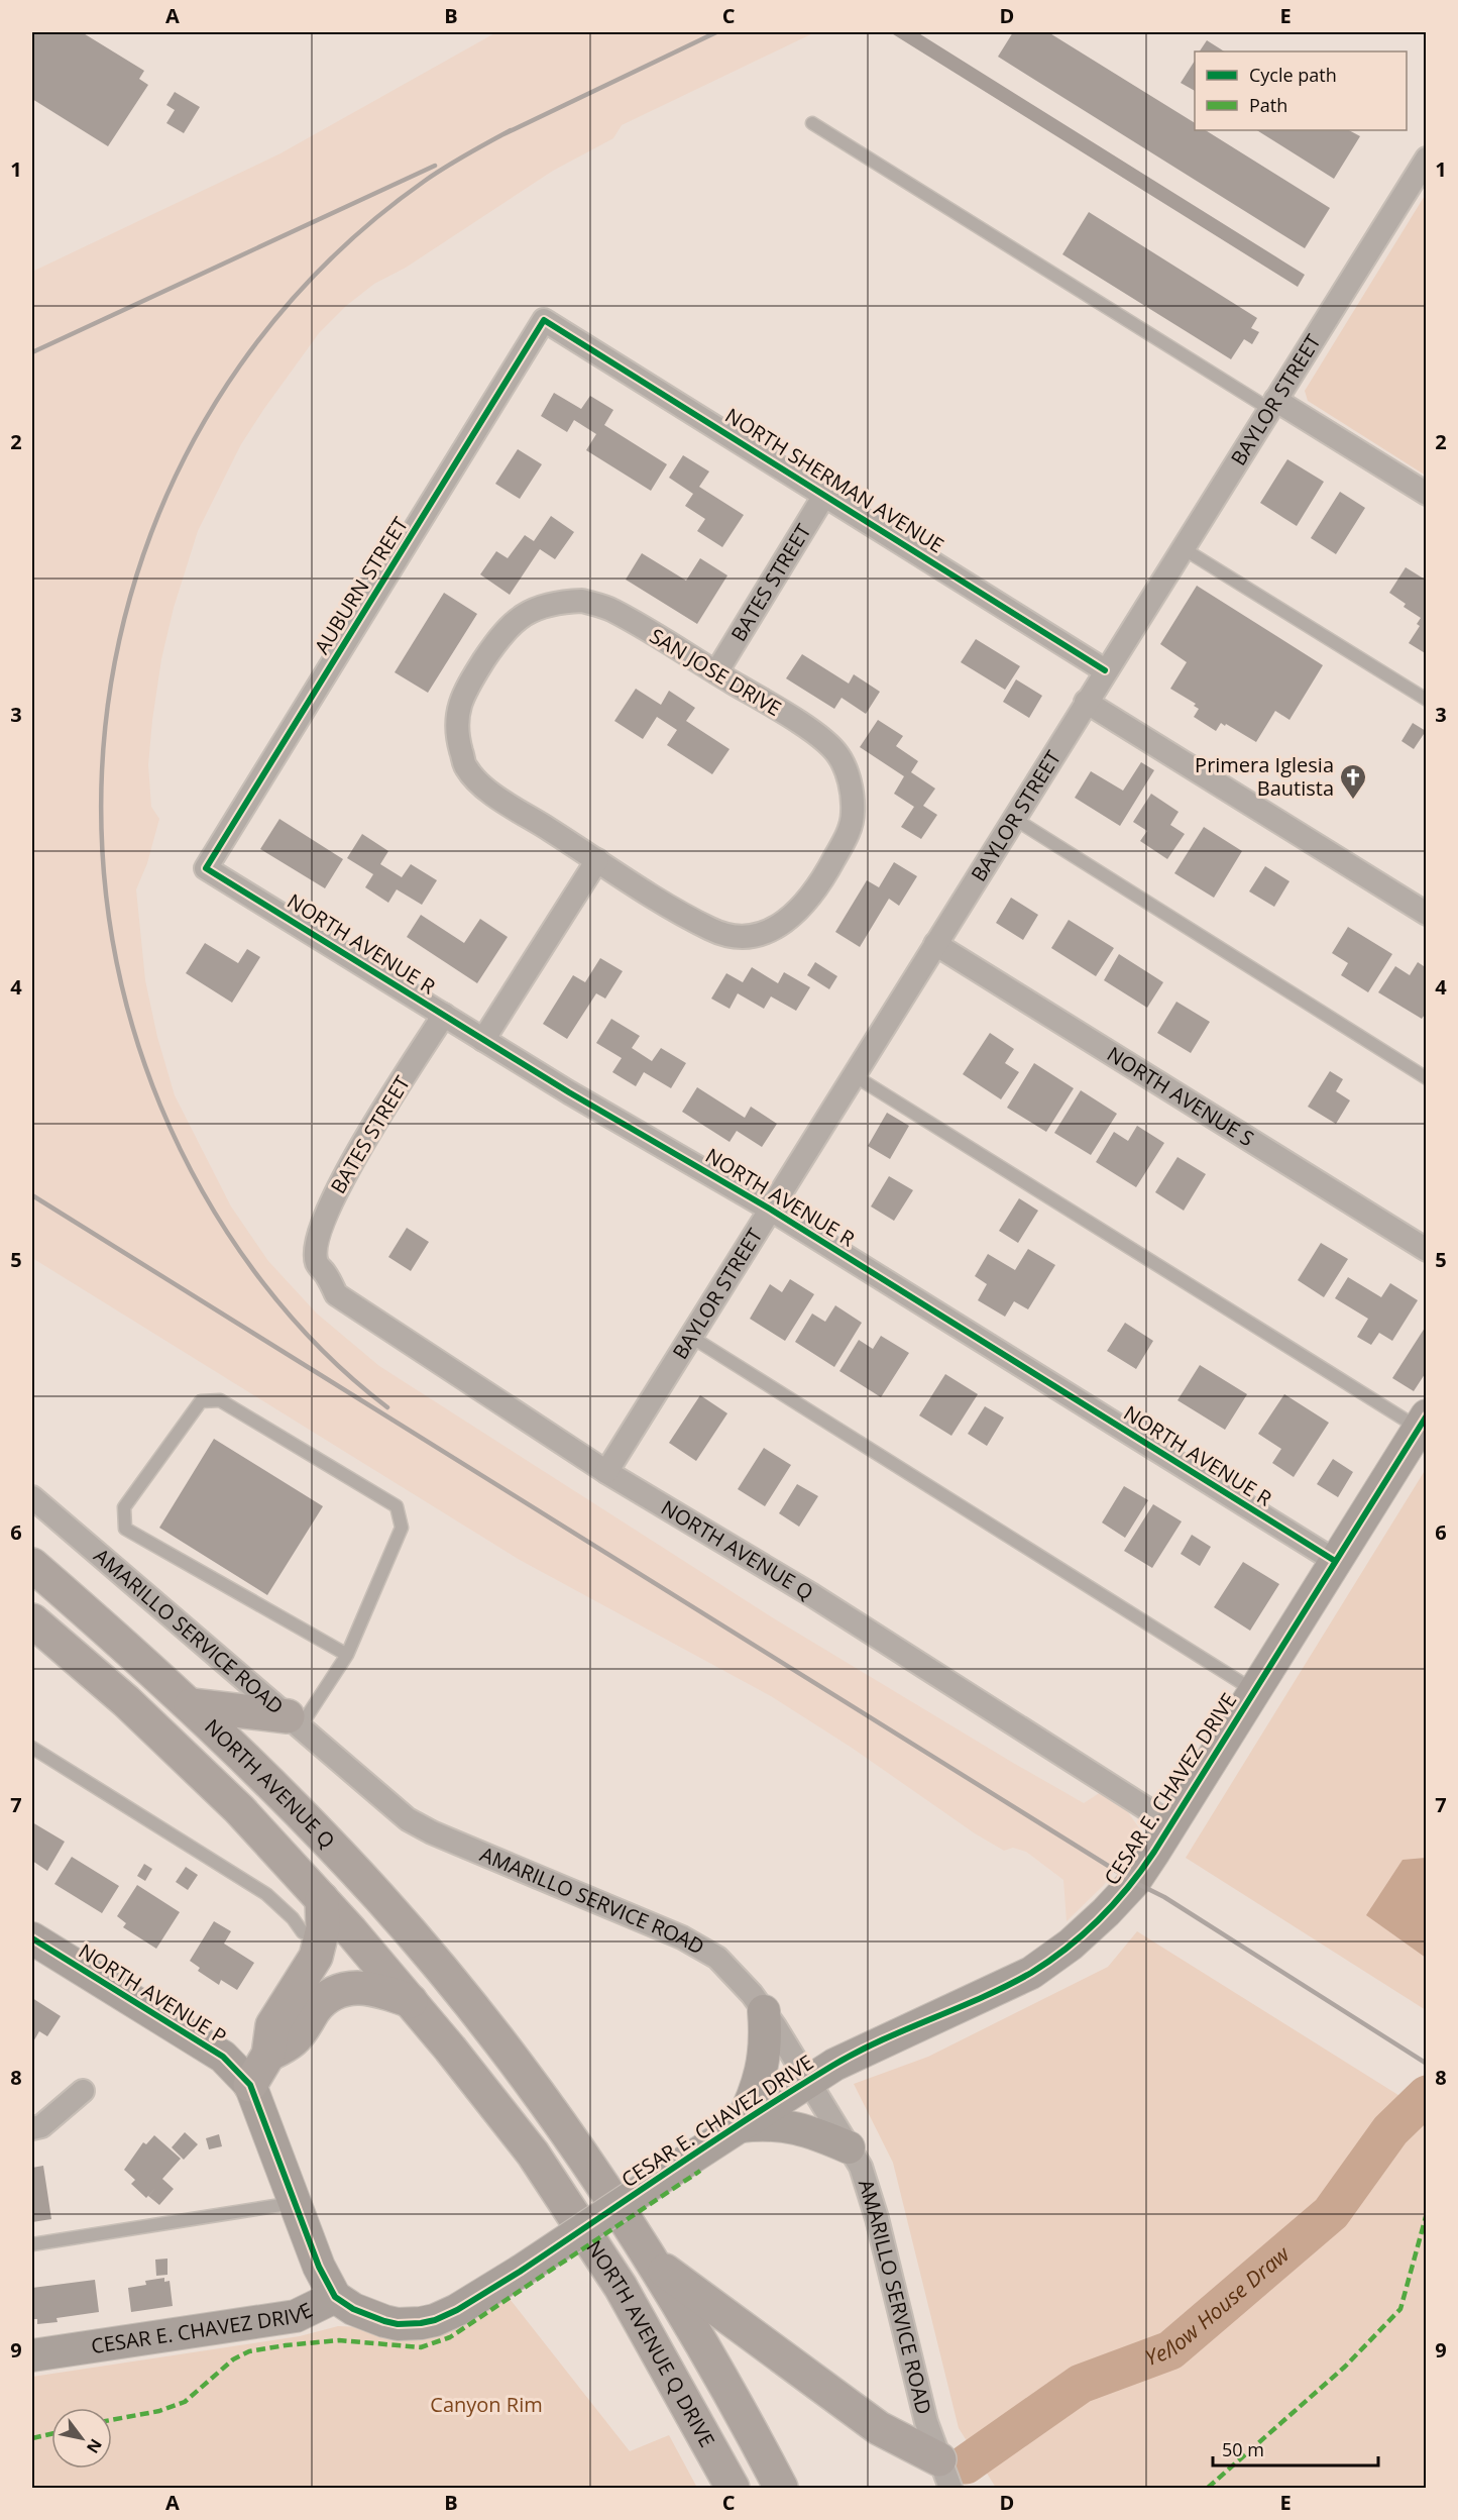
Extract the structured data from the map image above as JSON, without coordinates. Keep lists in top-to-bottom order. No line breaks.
{"streets":{"main road":["NORTH AVENUE Q","NORTH AVENUE Q DRIVE"],"street":["BAYLOR STREET","NORTH SHERMAN AVENUE","BATES STREET","AUBURN STREET","SAN JOSE DRIVE","NORTH AVENUE R","NORTH AVENUE S","AMARILLO SERVICE ROAD","CESAR E. CHAVEZ DRIVE","NORTH AVENUE P"]},"crossings":[["BAYLOR STREET","NORTH SHERMAN AVENUE"],["BAYLOR STREET","NORTH AVENUE R"],["BAYLOR STREET","NORTH AVENUE S"],["BAYLOR STREET","NORTH AVENUE Q"],["NORTH SHERMAN AVENUE","BATES STREET"],["NORTH SHERMAN AVENUE","AUBURN STREET"],["BATES STREET","SAN JOSE DRIVE"],["BATES STREET","NORTH AVENUE R"],["BATES STREET","NORTH AVENUE Q"],["AUBURN STREET","NORTH AVENUE R"],["NORTH AVENUE R","CESAR E. CHAVEZ DRIVE"],["NORTH AVENUE Q","CESAR E. CHAVEZ DRIVE"],["NORTH AVENUE Q","NORTH AVENUE Q DRIVE"],["AMARILLO SERVICE ROAD","CESAR E. CHAVEZ DRIVE"]],"water":["Yellow House Draw"],"parks":["Canyon Rim"],"places":{"church":["Primera Iglesia Bautista"]},"legend":["Cycle path","Path"],"scale_bar":"50 m","north":"bottom right","grid":{"columns":["A","B","C","D","E"],"rows":["1","2","3","4","5","6","7","8","9"]}}
